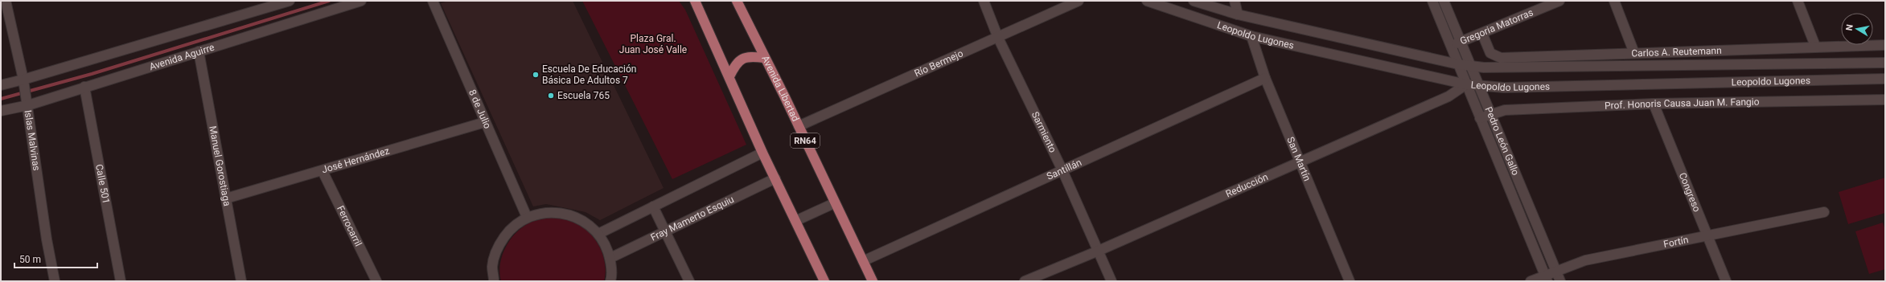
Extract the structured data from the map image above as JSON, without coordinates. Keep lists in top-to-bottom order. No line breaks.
{"streets":{"main road":["Avenida Libertad","RN64"],"street":["Gregoria Matorras","Leopoldo Lugones","Carlos A. Reutemann","Avenida Aguirre","Río Bermejo","Prof. Honoris Causa Juan M. Fangio","8 de Julio","Sarmiento","Islas Malvinas","Pedro León Gallo","San Martín","José Hernández","Manuel Gorostiaga","Santillán","Calle 501","Reducción","Congreso","Fray Mamerto Esquiu","Ferrocarril","Fortín"]},"crossings":[["Gregoria Matorras","Carlos A. Reutemann"],["Gregoria Matorras","Pedro León Gallo"],["Leopoldo Lugones","Pedro León Gallo"],["Leopoldo Lugones","San Martín"],["Leopoldo Lugones","Reducción"],["Avenida Aguirre","Islas Malvinas"],["Avenida Aguirre","Manuel Gorostiaga"],["Avenida Aguirre","Calle 501"],["Río Bermejo","Avenida Libertad"],["Río Bermejo","Sarmiento"],["Avenida Libertad","Santillán"],["Prof. Honoris Causa Juan M. Fangio","Pedro León Gallo"],["Prof. Honoris Causa Juan M. Fangio","Congreso"],["8 de Julio","José Hernández"],["Sarmiento","Santillán"],["Sarmiento","Reducción"],["Pedro León Gallo","Reducción"],["Pedro León Gallo","Fortín"],["San Martín","Santillán"],["San Martín","Reducción"],["José Hernández","Manuel Gorostiaga"],["José Hernández","Ferrocarril"],["Congreso","Fortín"]],"parks":["Plaza Gral. Juan José Valle"],"places":["Escuela De Educación Básica De Adultos 7","Escuela 765"],"scale_bar":"50 m","north":"left"}
